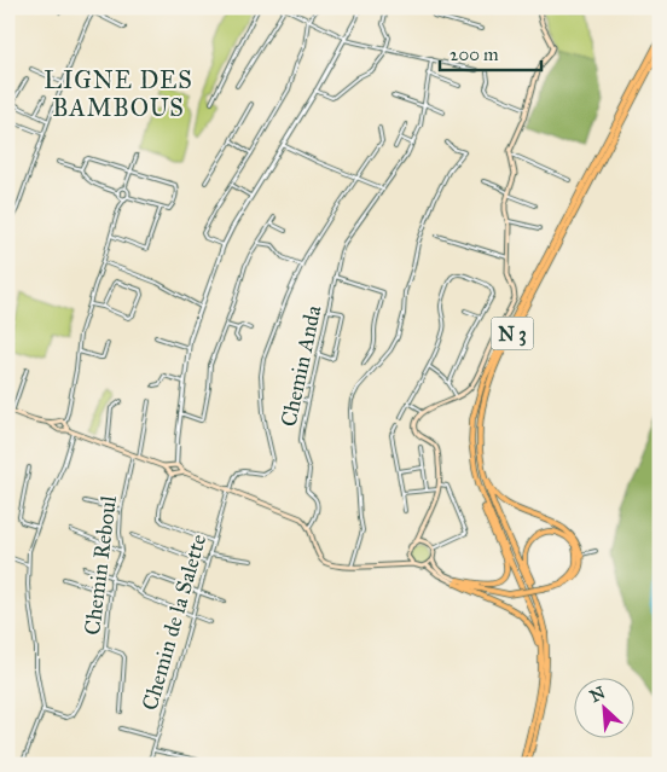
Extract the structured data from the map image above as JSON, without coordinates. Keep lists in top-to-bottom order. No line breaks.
{"streets":{"highway":["N 3"],"street":["Chemin Anda","Chemin Reboul","Chemin de la Salette"]},"districts":["LIGNE DES BAMBOUS"],"scale_bar":"200 m","north":"top left"}
